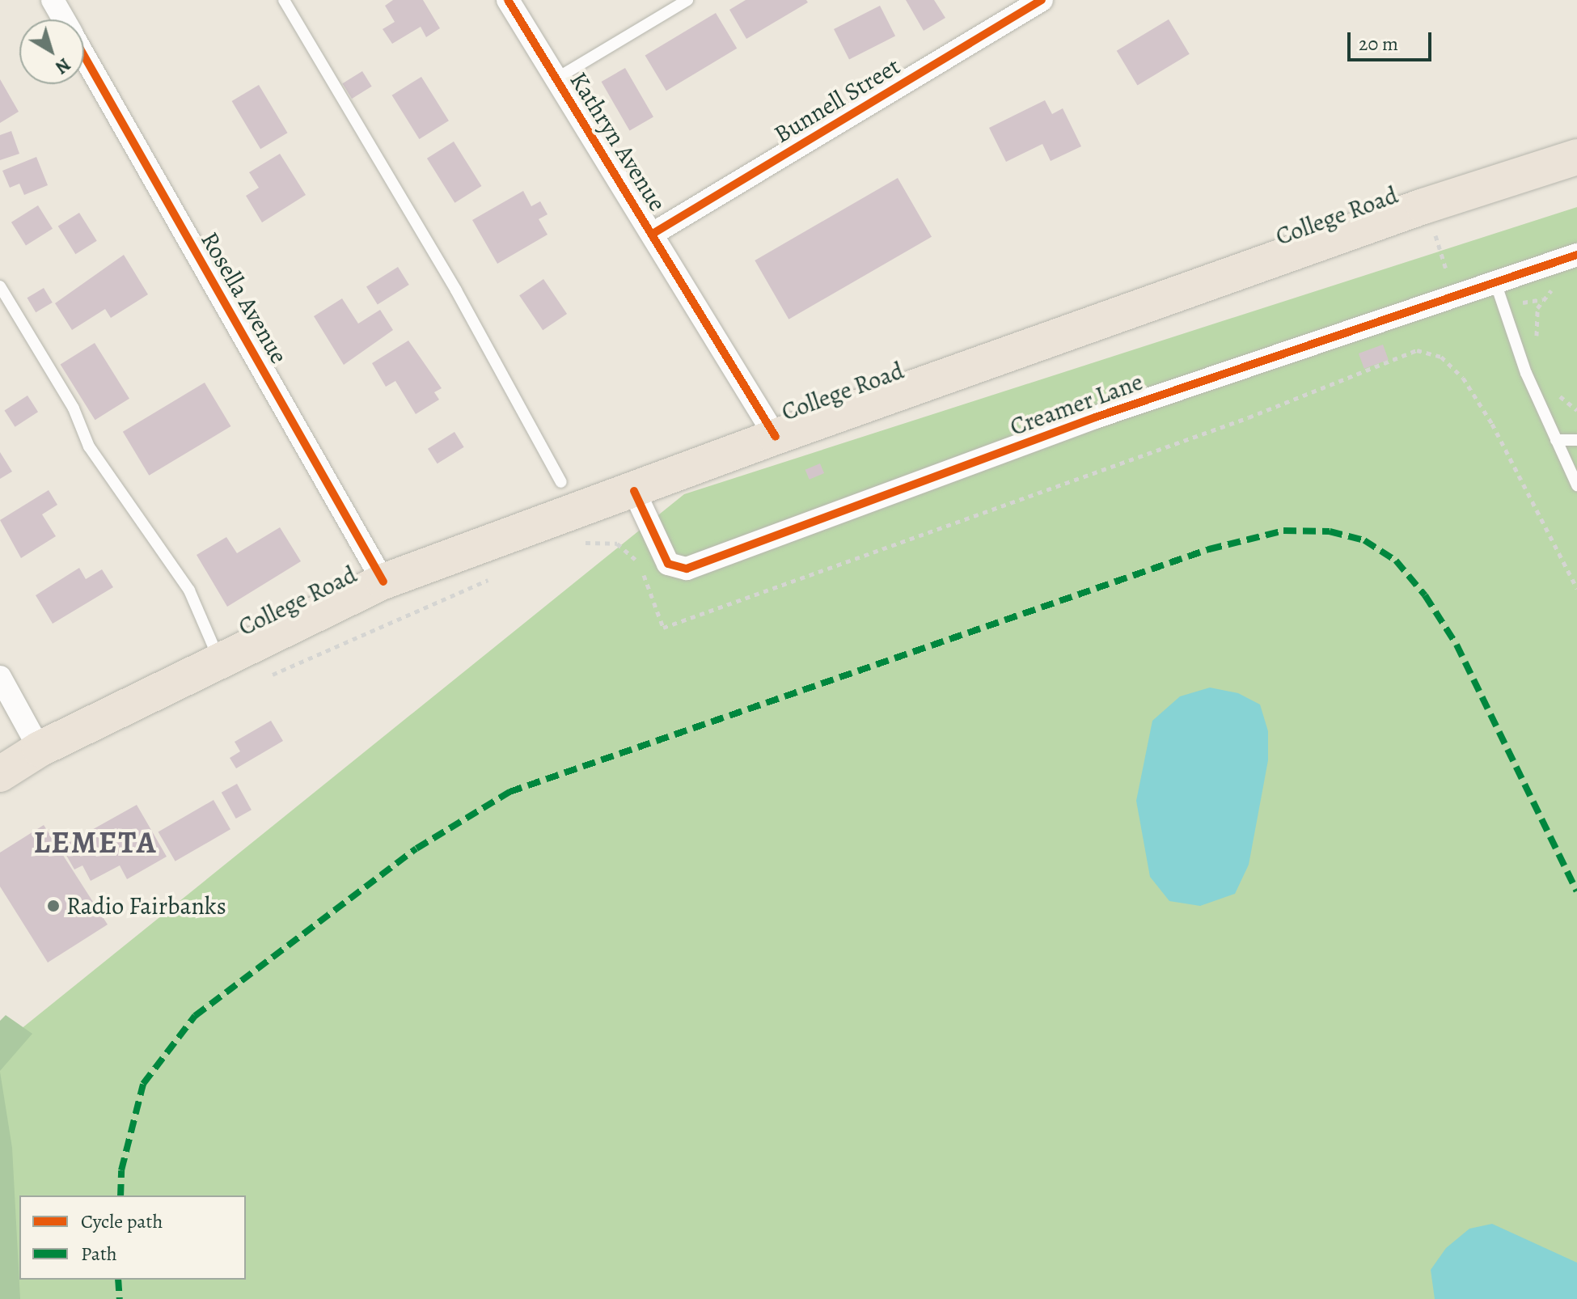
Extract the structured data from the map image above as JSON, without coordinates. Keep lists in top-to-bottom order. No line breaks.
{"streets":{"main road":["College Road"],"street":["Bunnell Street","Kathryn Avenue","Rosella Avenue","Creamer Lane"]},"crossings":[["Bunnell Street","Kathryn Avenue"],["Kathryn Avenue","College Road"],["College Road","Rosella Avenue"],["College Road","Creamer Lane"]],"districts":["LEMETA"],"places":["Radio Fairbanks"],"legend":["Cycle path","Path"],"scale_bar":"20 m","north":"bottom right"}
